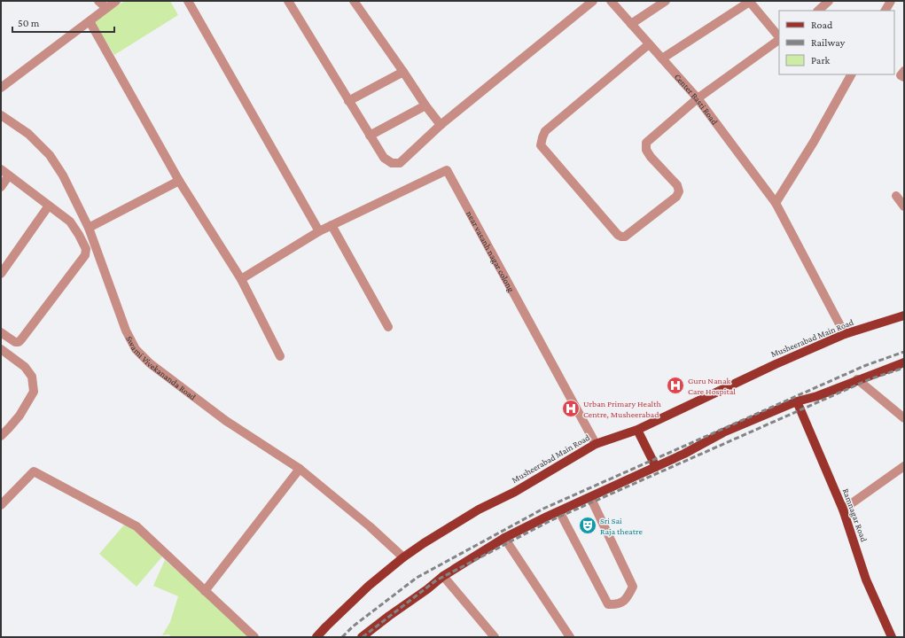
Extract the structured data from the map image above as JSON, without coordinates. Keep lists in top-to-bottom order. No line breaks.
{"streets":{"main road":["Musheerabad Main Road","Ramnagar Road"],"street":["Center Basti Road","near vasanh nagar colong","Swami Vivekananda Road"]},"crossings":[["Center Basti Road","Musheerabad Main Road"],["near vasanh nagar colong","Musheerabad Main Road"],["Musheerabad Main Road","Swami Vivekananda Road"]],"places":{"hospital":["Guru Nanak Care Hospital","Urban Primary Health Centre, Musheerabad"],"theatre":["Sri Sai Raja theatre"]},"legend":["Road","Railway","Park"],"scale_bar":"50 m"}
